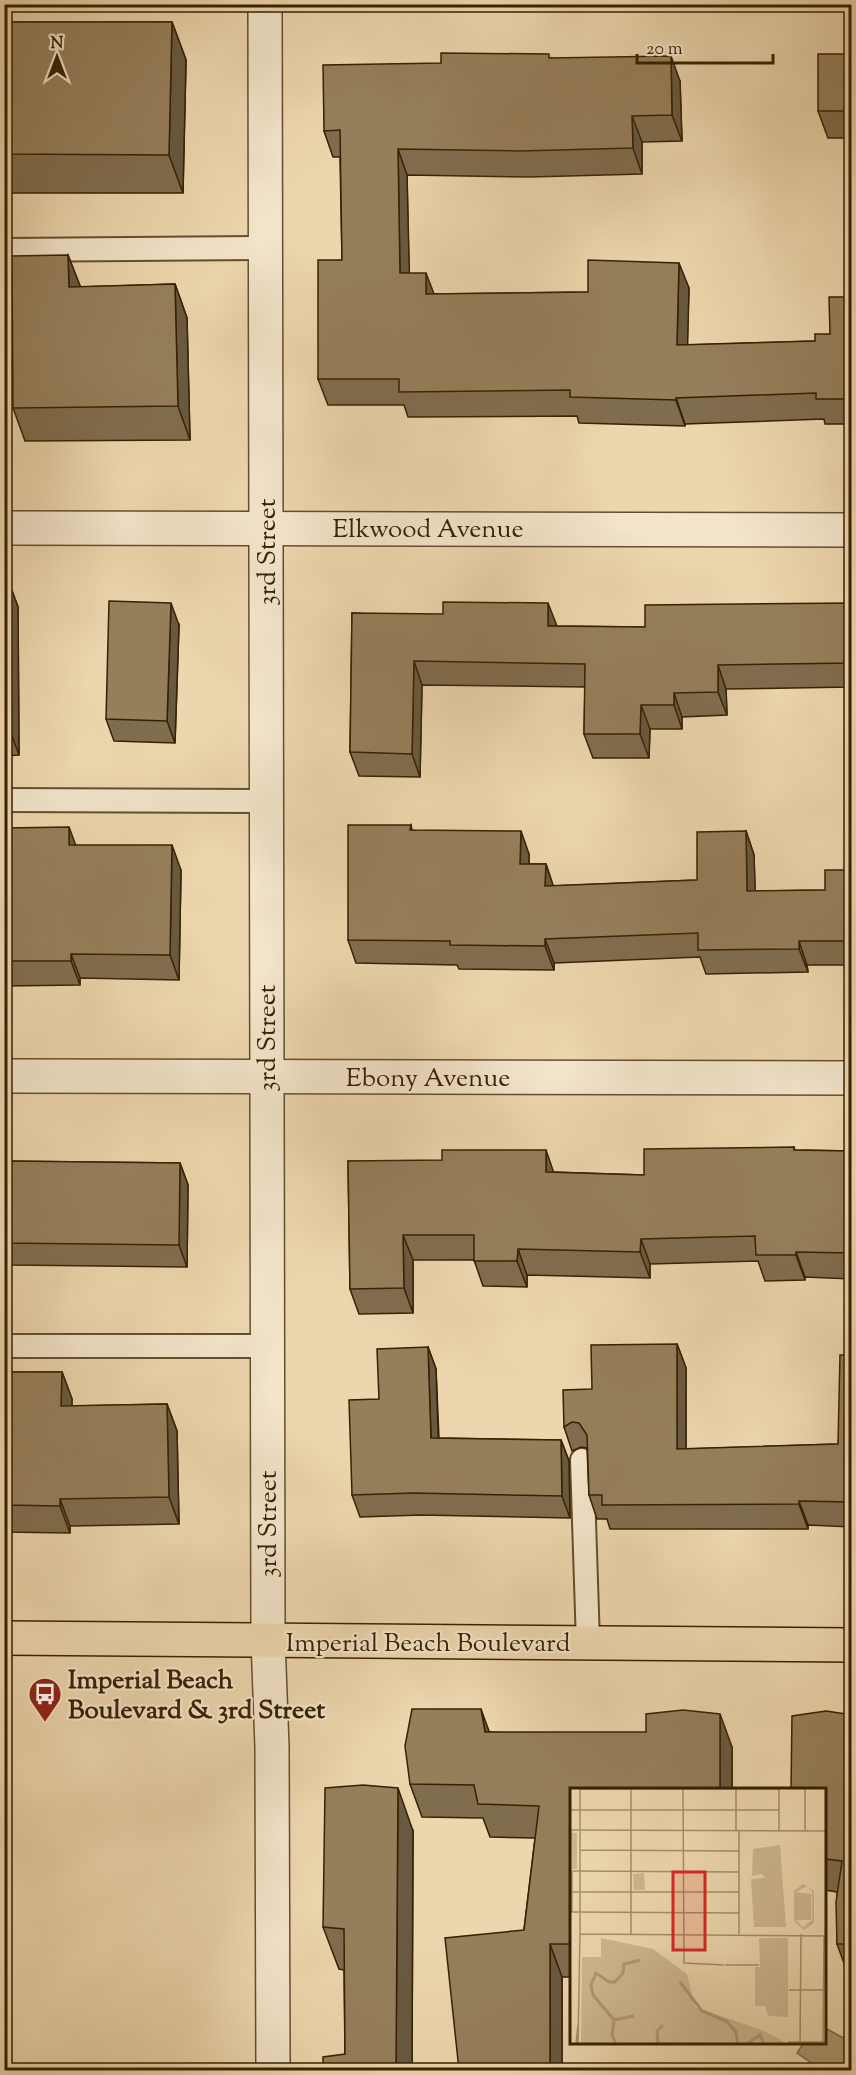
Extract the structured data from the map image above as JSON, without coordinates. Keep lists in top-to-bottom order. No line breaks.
{"streets":{"main road":["Imperial Beach Boulevard"],"street":["Elkwood Avenue","3rd Street","Ebony Avenue"]},"crossings":[["Elkwood Avenue","3rd Street"],["3rd Street","Ebony Avenue"],["3rd Street","Imperial Beach Boulevard"]],"places":{"bus stop":["Imperial Beach Boulevard & 3rd Street"]},"scale_bar":"20 m","north":"top"}
